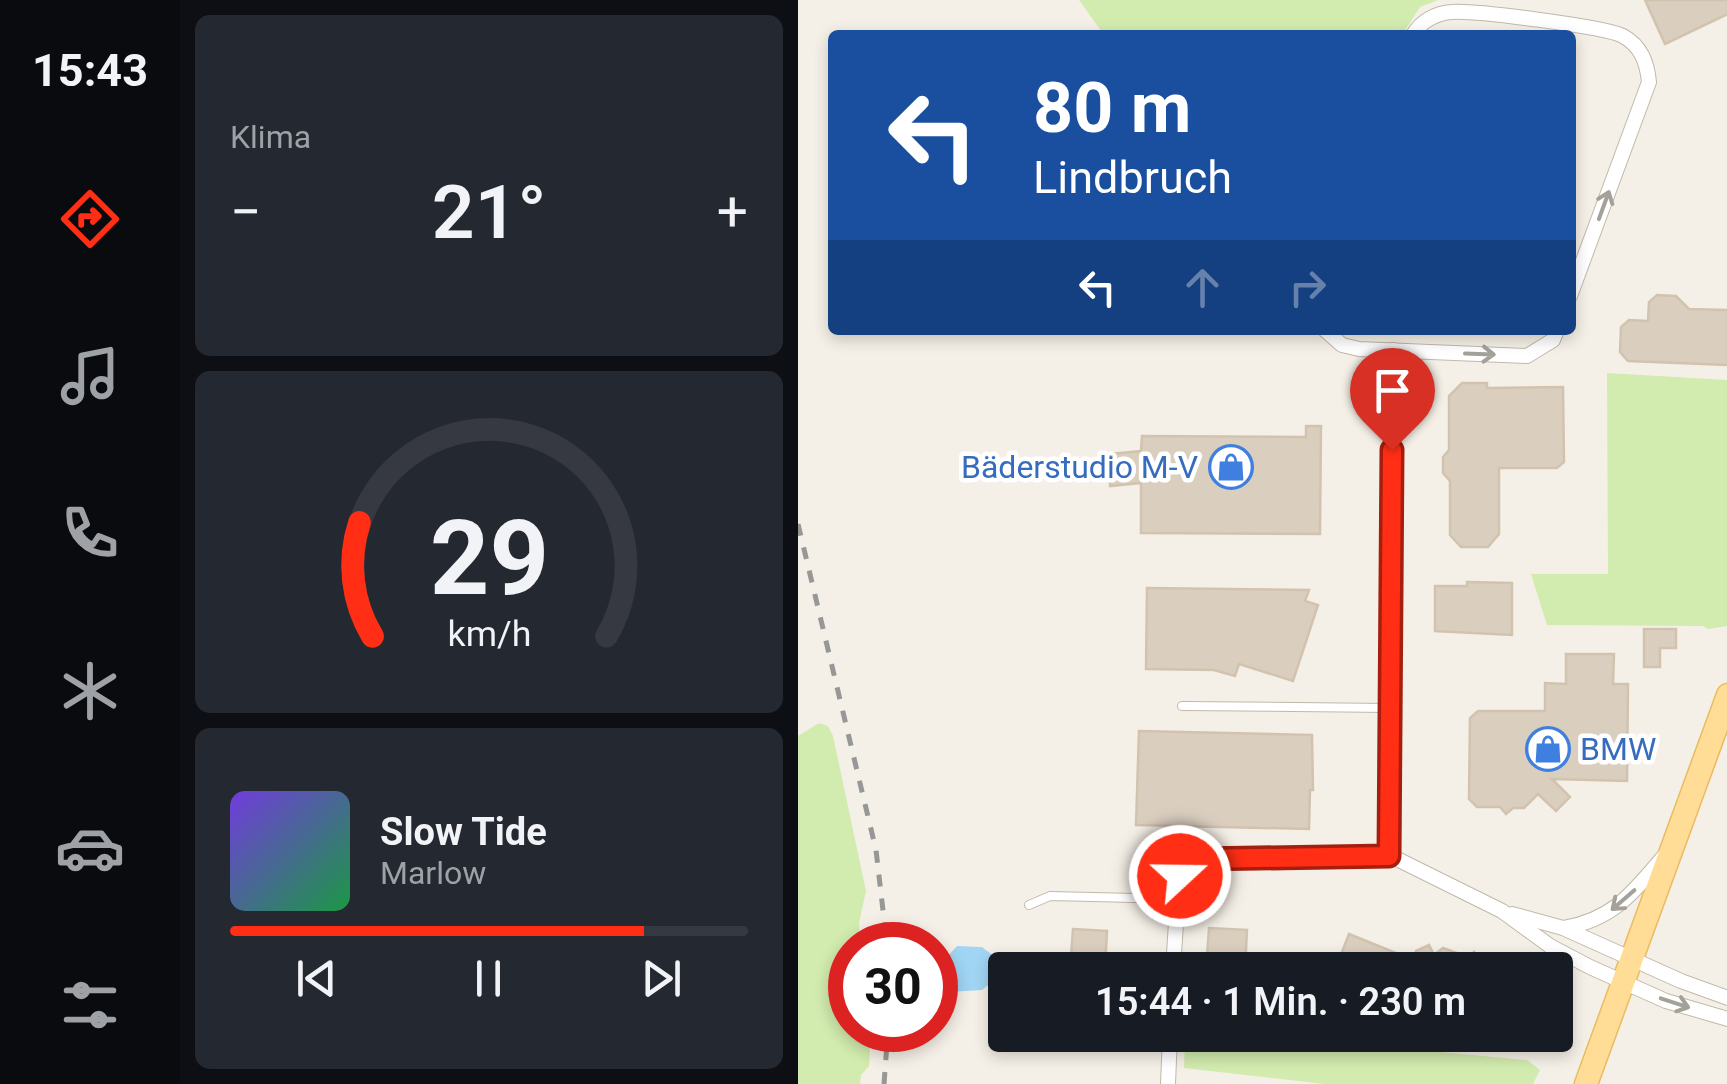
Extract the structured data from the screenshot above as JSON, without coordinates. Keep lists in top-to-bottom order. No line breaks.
{"places":{"shop":["Bäderstudio M-V","BMW"]},"page":{"tabs":"15:43","tile":"Klima","turn":["80 m","Lindbruch"],"heat":["−","21°","+"],"song":["Slow Tide","Marlow"],"limit":"30","trip":"15:44 · 1 Min. · 230 m","gauge":["29","km/h"]}}
